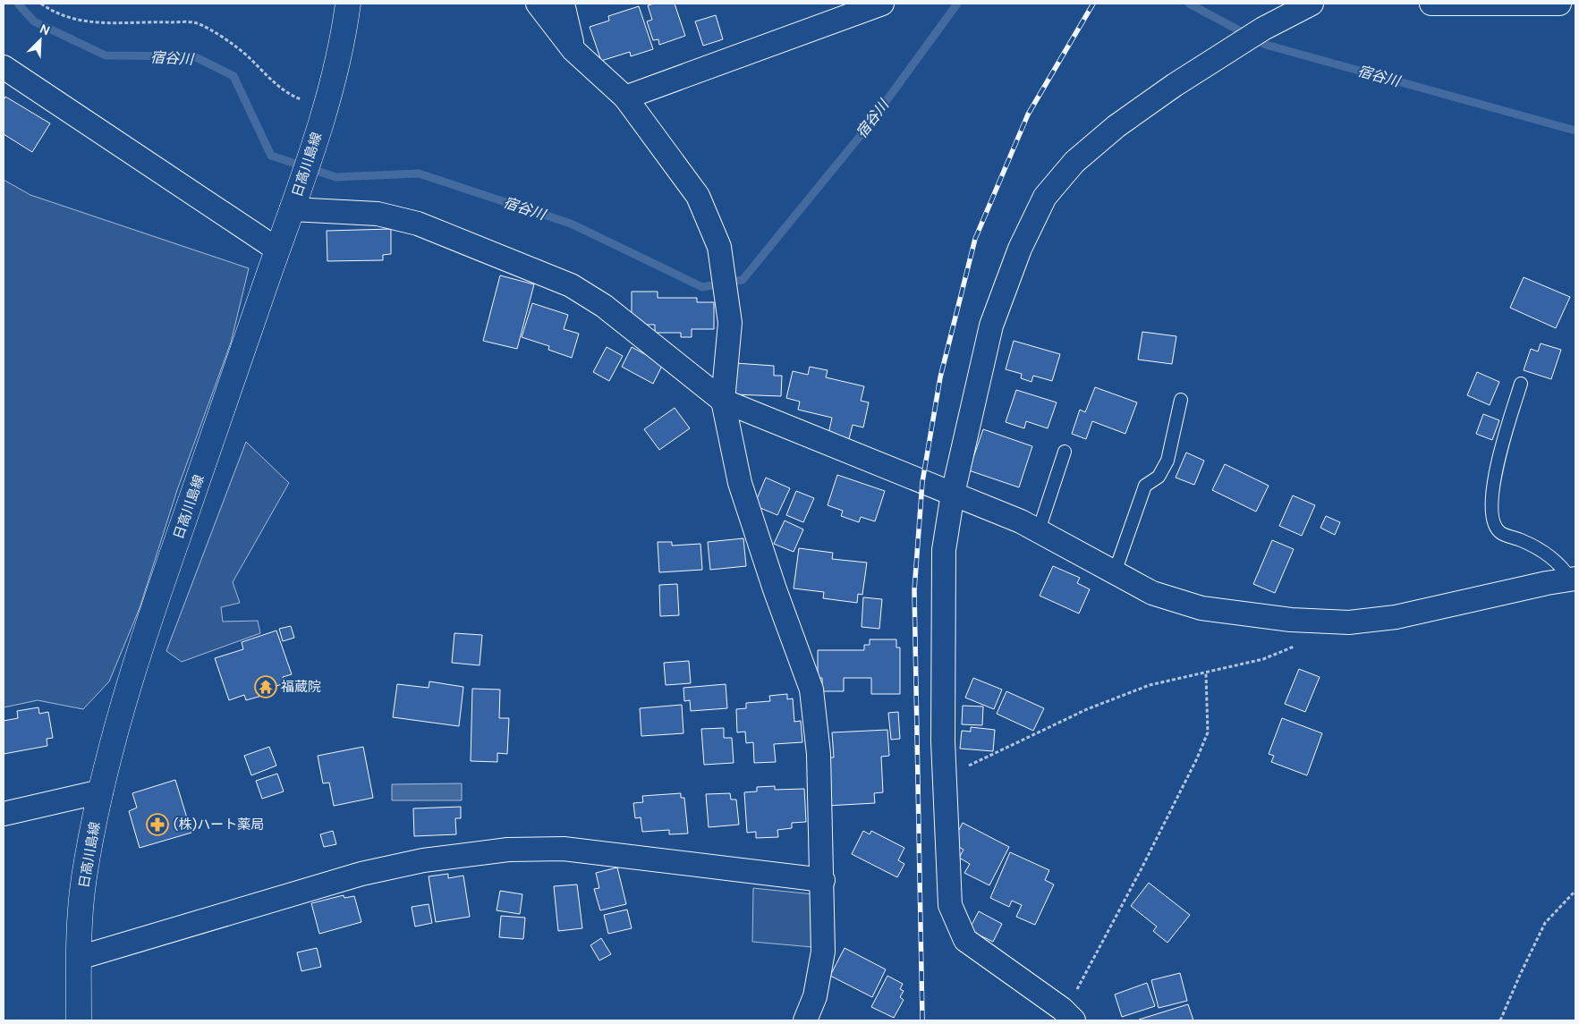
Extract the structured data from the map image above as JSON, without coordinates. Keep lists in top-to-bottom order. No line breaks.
{"streets":{"main road":["日高川島線"]},"water":["宿谷川"],"places":{"temple":["福蔵院"],"pharmacy":["(株)ハート薬局"]},"north":"top right"}
